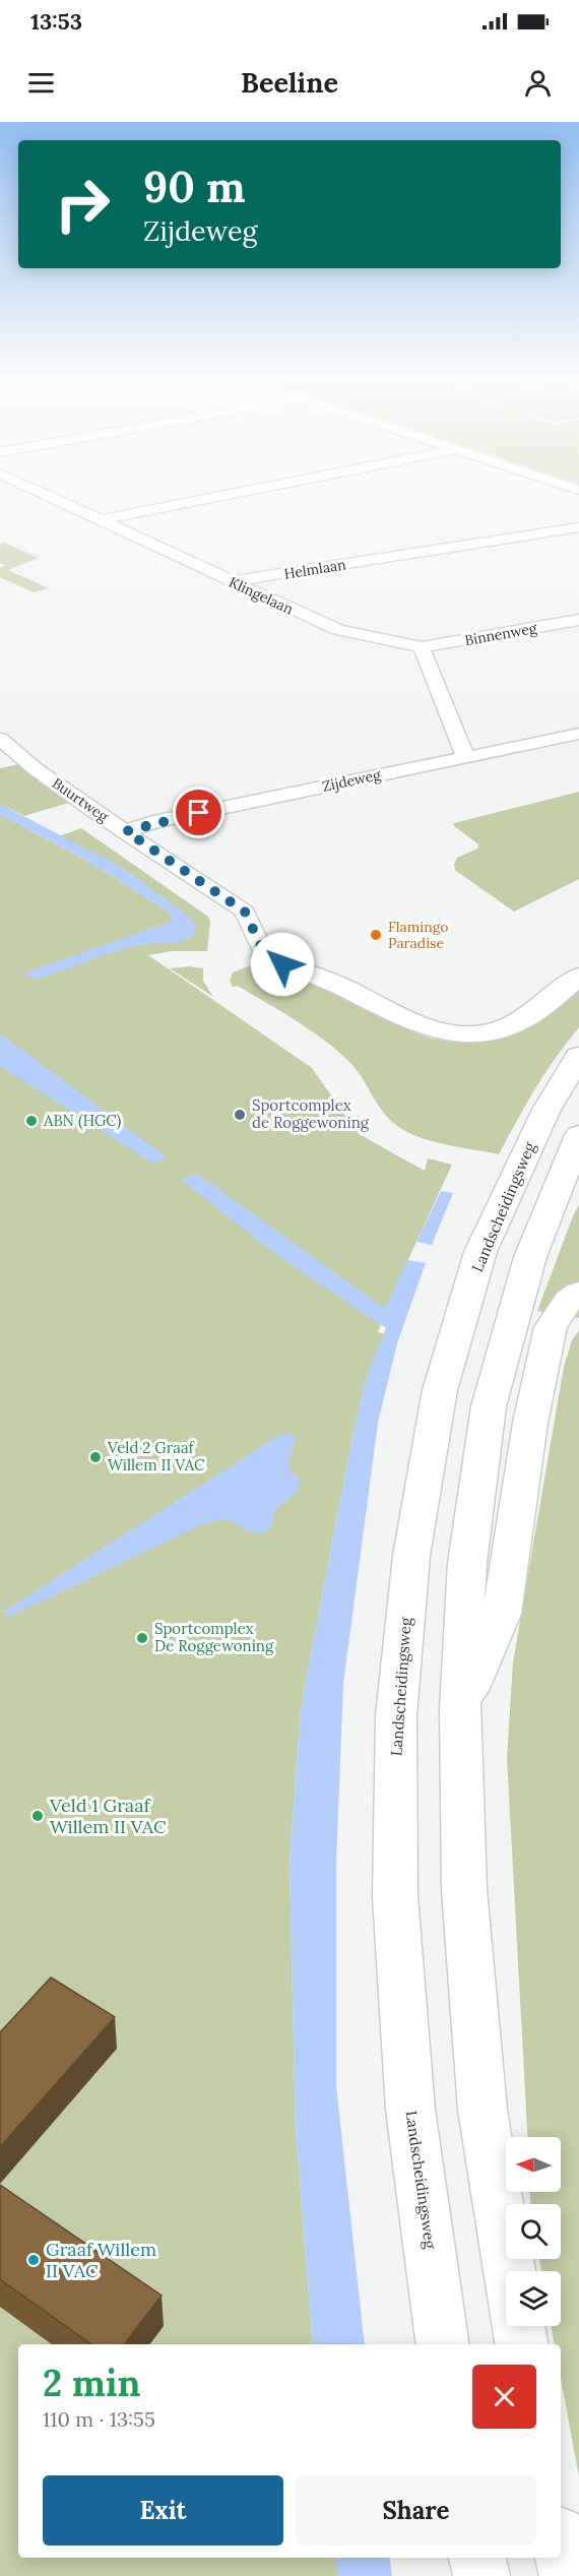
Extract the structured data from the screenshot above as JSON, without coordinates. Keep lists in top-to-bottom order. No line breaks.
{"streets":{"main road":["Landscheidingsweg"],"street":["Helmlaan","Klingelaan","Binnenweg","Zijdeweg","Buurtweg"]},"crossings":[["Helmlaan","Klingelaan"],["Klingelaan","Binnenweg"],["Zijdeweg","Buurtweg"]],"places":["Flamingo Paradise","Sportcomplex de Roggewoning","ABN (HGC)","Veld 2 Graaf Willem II VAC","Sportcomplex De Roggewoning","Veld 1 Graaf Willem II VAC","Graaf Willem II VAC"],"north":"left","page":{"status":"13:53","header":"Beeline","turn":["90 m","Zijdeweg"],"heading":["2 min","110 m · 13:55"],"buttons":["Exit","Share"]}}
